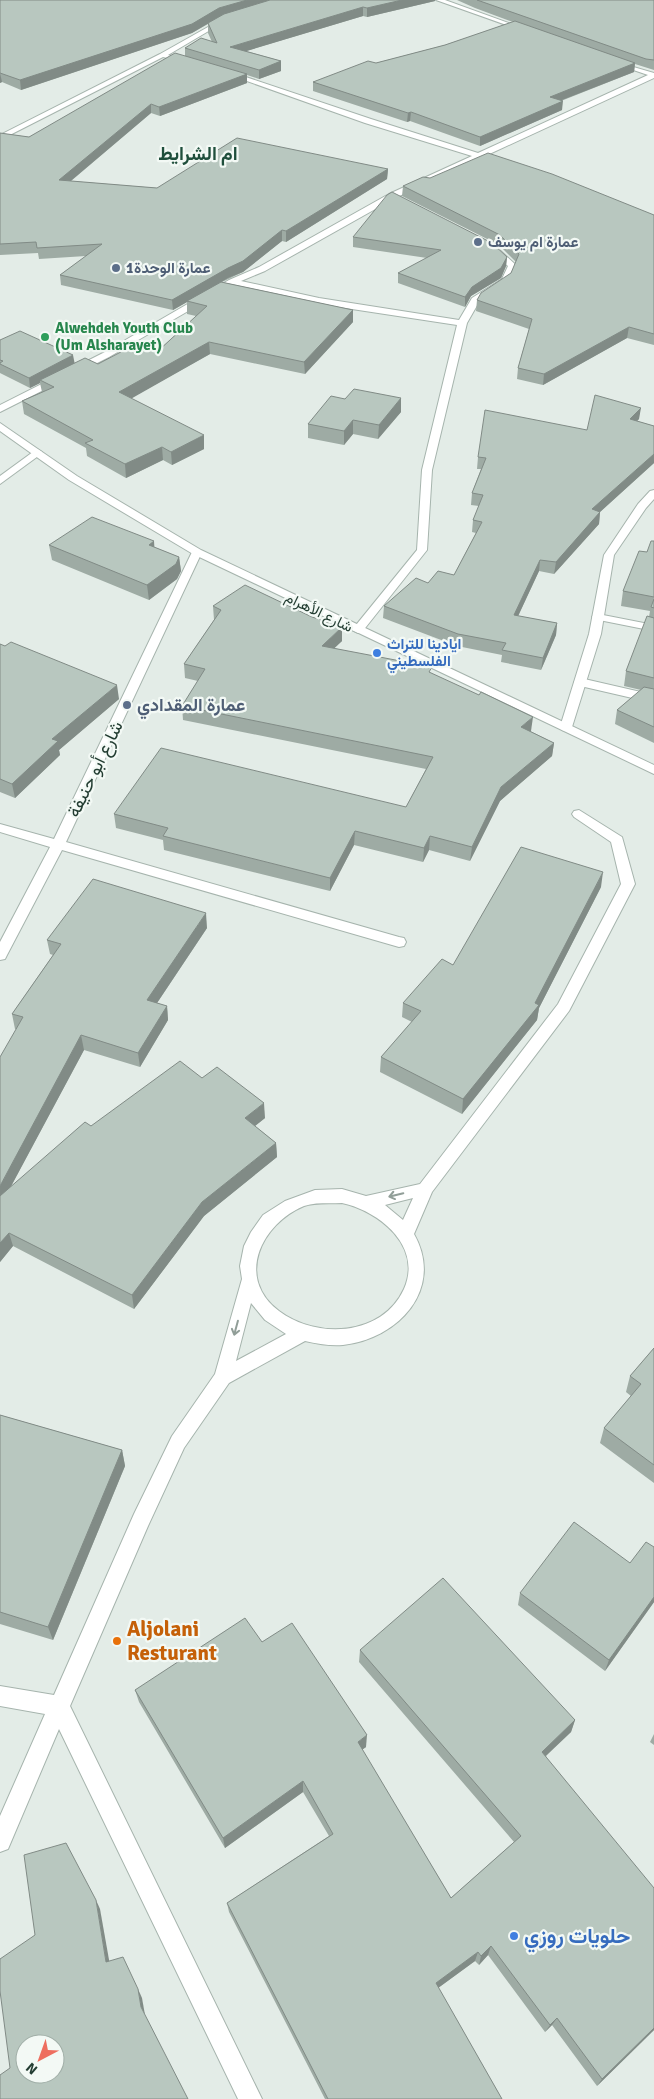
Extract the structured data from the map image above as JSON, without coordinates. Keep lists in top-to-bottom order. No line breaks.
{"streets":{"street":["شارع الأهرام","شارع أبو حنيفة"]},"crossings":[["شارع الأهرام","شارع أبو حنيفة"]],"districts":["ام الشرايط"],"places":["عمارة ام يوسف","عمارة الوحدة1","Alwehdeh Youth Club (Um Alsharayet)","ايادينا للتراث الفلسطيني","عمارة المقدادي","Aljolani Resturant","حلويات روزي"],"north":"bottom left"}
